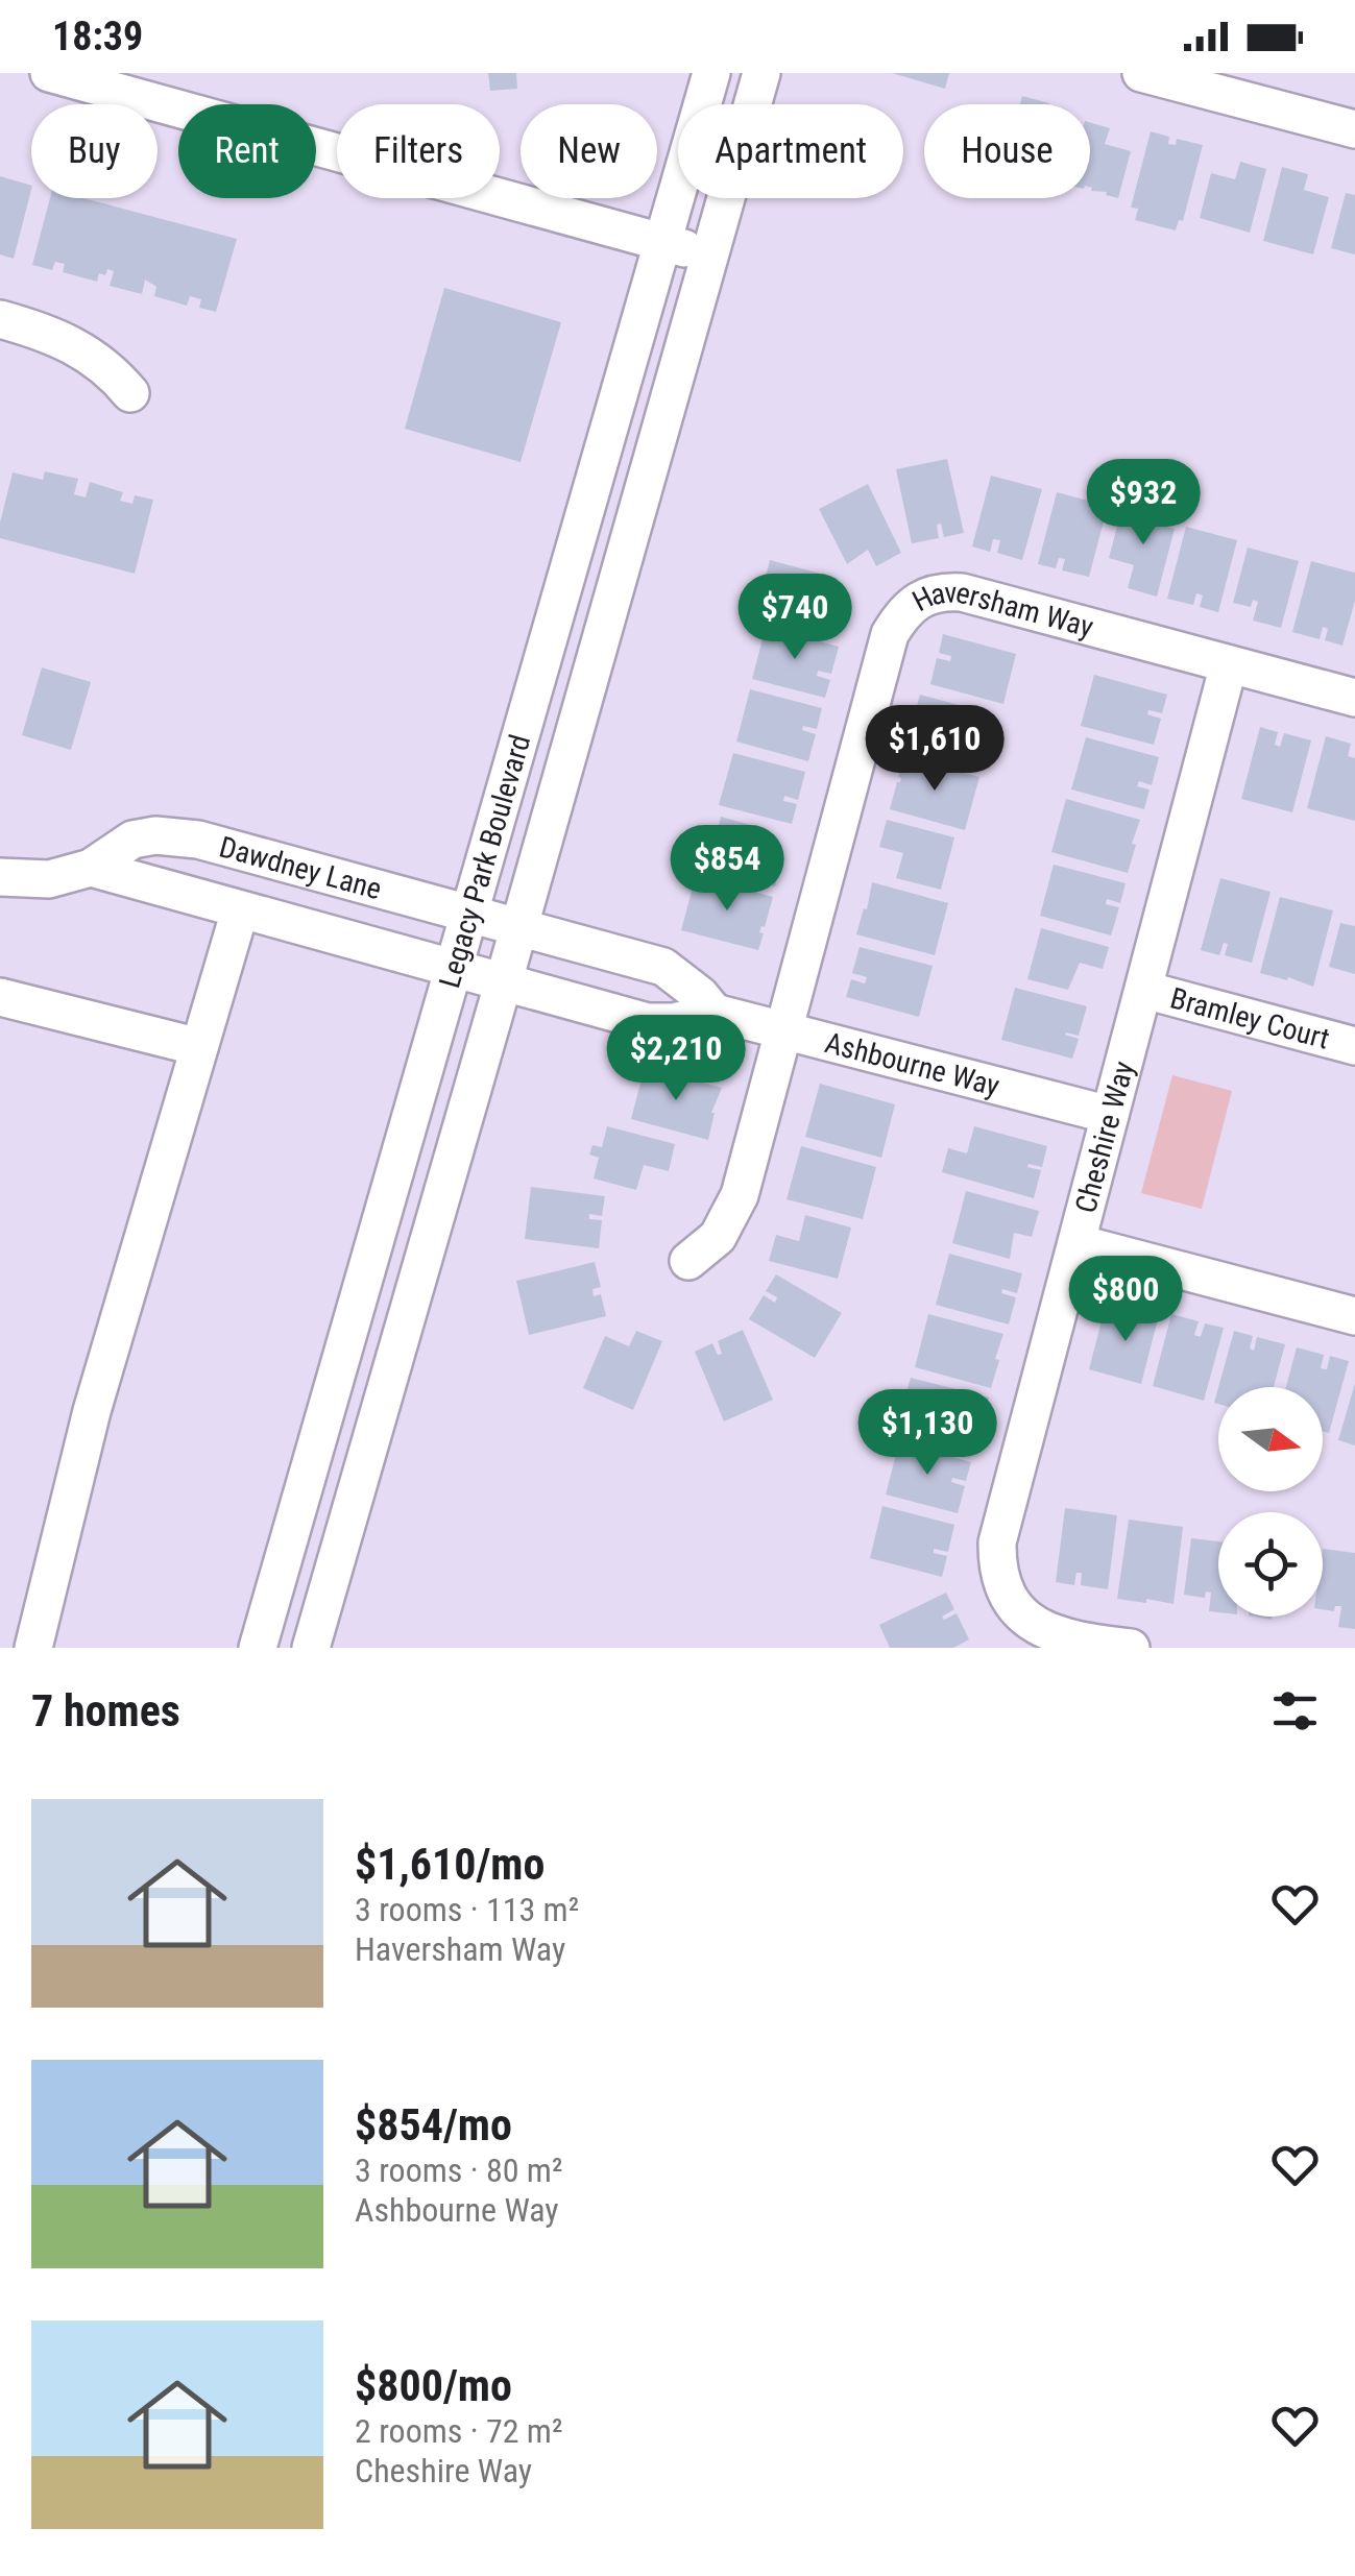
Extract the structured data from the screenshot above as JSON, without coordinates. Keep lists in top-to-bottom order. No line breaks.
{"streets":{"street":["Haversham Way","Legacy Park Boulevard","Dawdney Lane","Bramley Court","Ashbourne Way","Cheshire Way"]},"crossings":[["Haversham Way","Ashbourne Way"],["Haversham Way","Cheshire Way"],["Legacy Park Boulevard","Dawdney Lane"],["Legacy Park Boulevard","Ashbourne Way"],["Dawdney Lane","Ashbourne Way"],["Bramley Court","Cheshire Way"],["Ashbourne Way","Cheshire Way"]],"north":"right","page":{"status":"18:39","chip":["Buy","Rent","Filters","New","Apartment","House"],"price":["$932","$740","$1,610","$854","$2,210","$800","$1,130"],"heading":"7 homes","list":[{"name":"$1,610/mo","note":"3 rooms · 113 m² · Haversham Way"},{"name":"$854/mo","note":"3 rooms · 80 m² · Ashbourne Way"},{"name":"$800/mo","note":"2 rooms · 72 m² · Cheshire Way"}]}}
